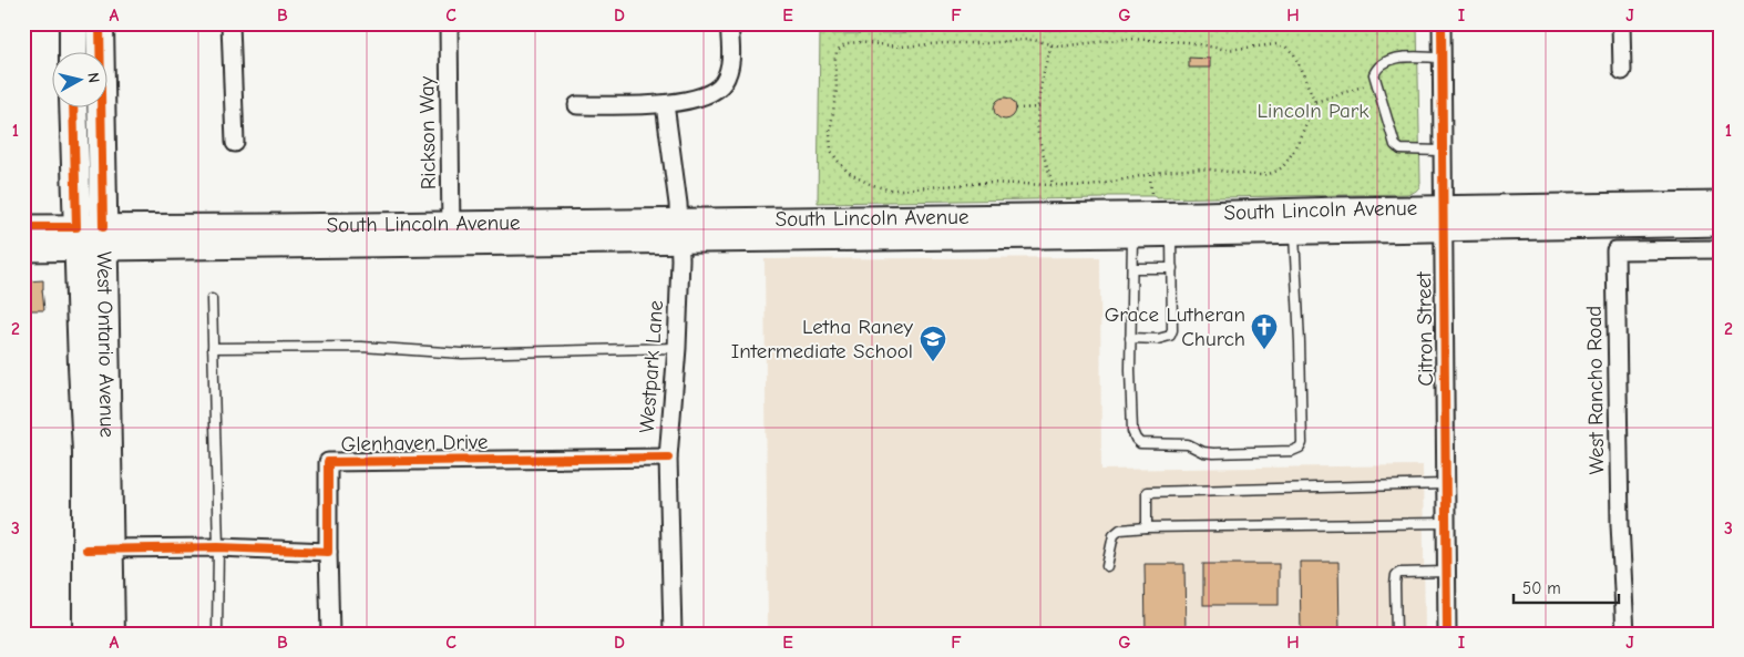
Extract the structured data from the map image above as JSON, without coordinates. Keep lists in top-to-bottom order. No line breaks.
{"streets":{"main road":["South Lincoln Avenue","West Ontario Avenue"],"street":["Rickson Way","Citron Street","Westpark Lane","West Rancho Road","Glenhaven Drive"]},"crossings":[["Rickson Way","South Lincoln Avenue"],["South Lincoln Avenue","Citron Street"],["South Lincoln Avenue","West Ontario Avenue"],["South Lincoln Avenue","Westpark Lane"],["Westpark Lane","Glenhaven Drive"]],"parks":["Lincoln Park"],"places":{"church":["Grace Lutheran Church"],"school or university":["Letha Raney Intermediate School"]},"scale_bar":"50 m","north":"right","grid":{"columns":["A","B","C","D","E","F","G","H","I","J"],"rows":["1","2","3"]}}
